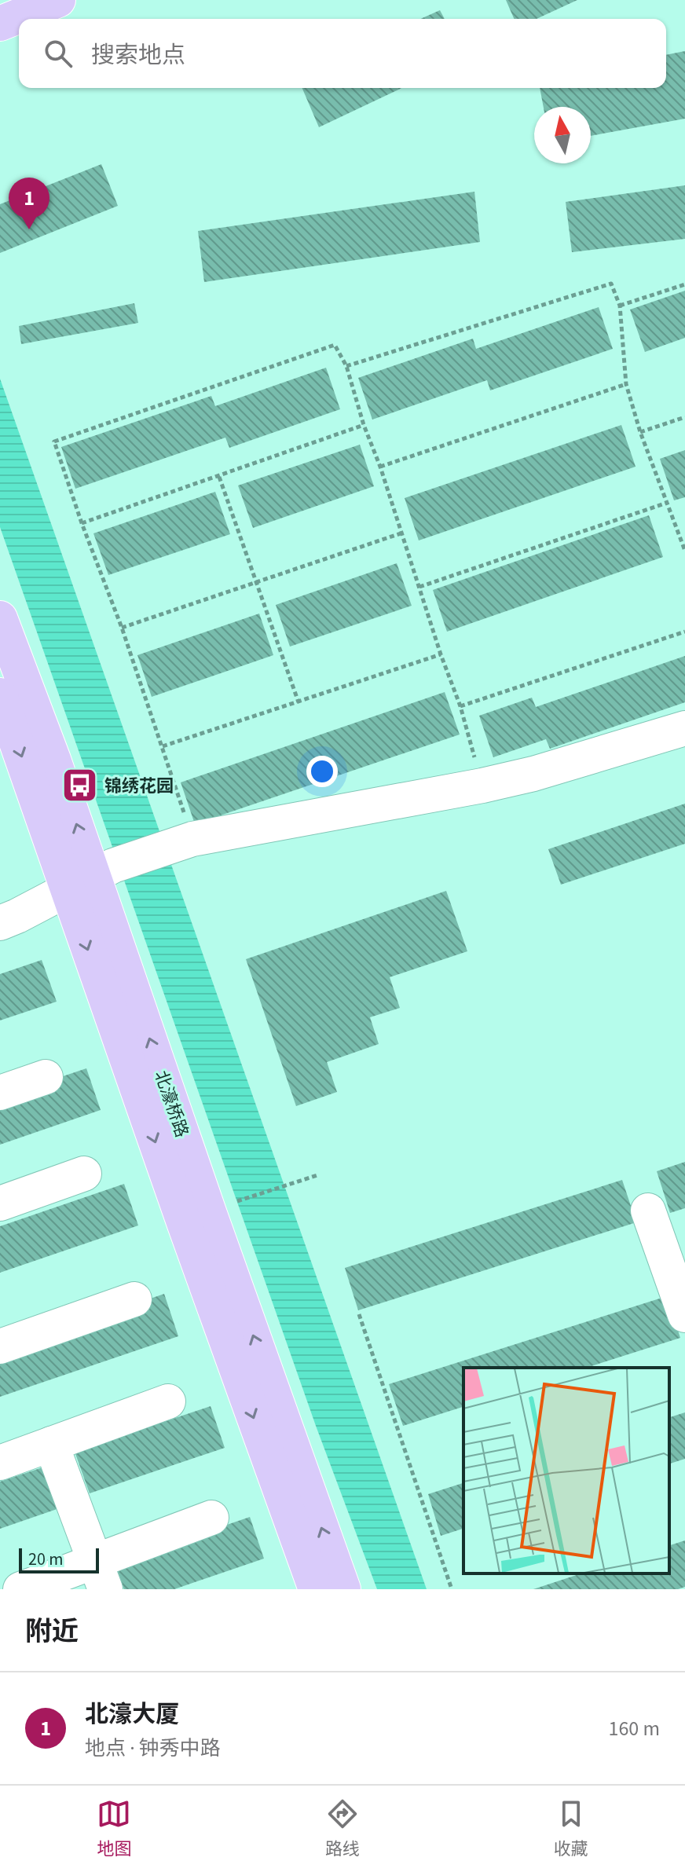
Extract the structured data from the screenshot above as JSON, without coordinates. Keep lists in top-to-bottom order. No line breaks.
{"streets":{"main road":["北濠桥路"]},"places":{"bus stop":["锦绣花园"]},"scale_bar":"20 m","north":"top","page":{"search":"搜索地点","pins":"1","scale":"20 m","heading":"附近","list":[{"mark":"1","name":"北濠大厦","note":"地点 · 钟秀中路","value":"160 m"}],"nav":["地图","路线","收藏"]}}
